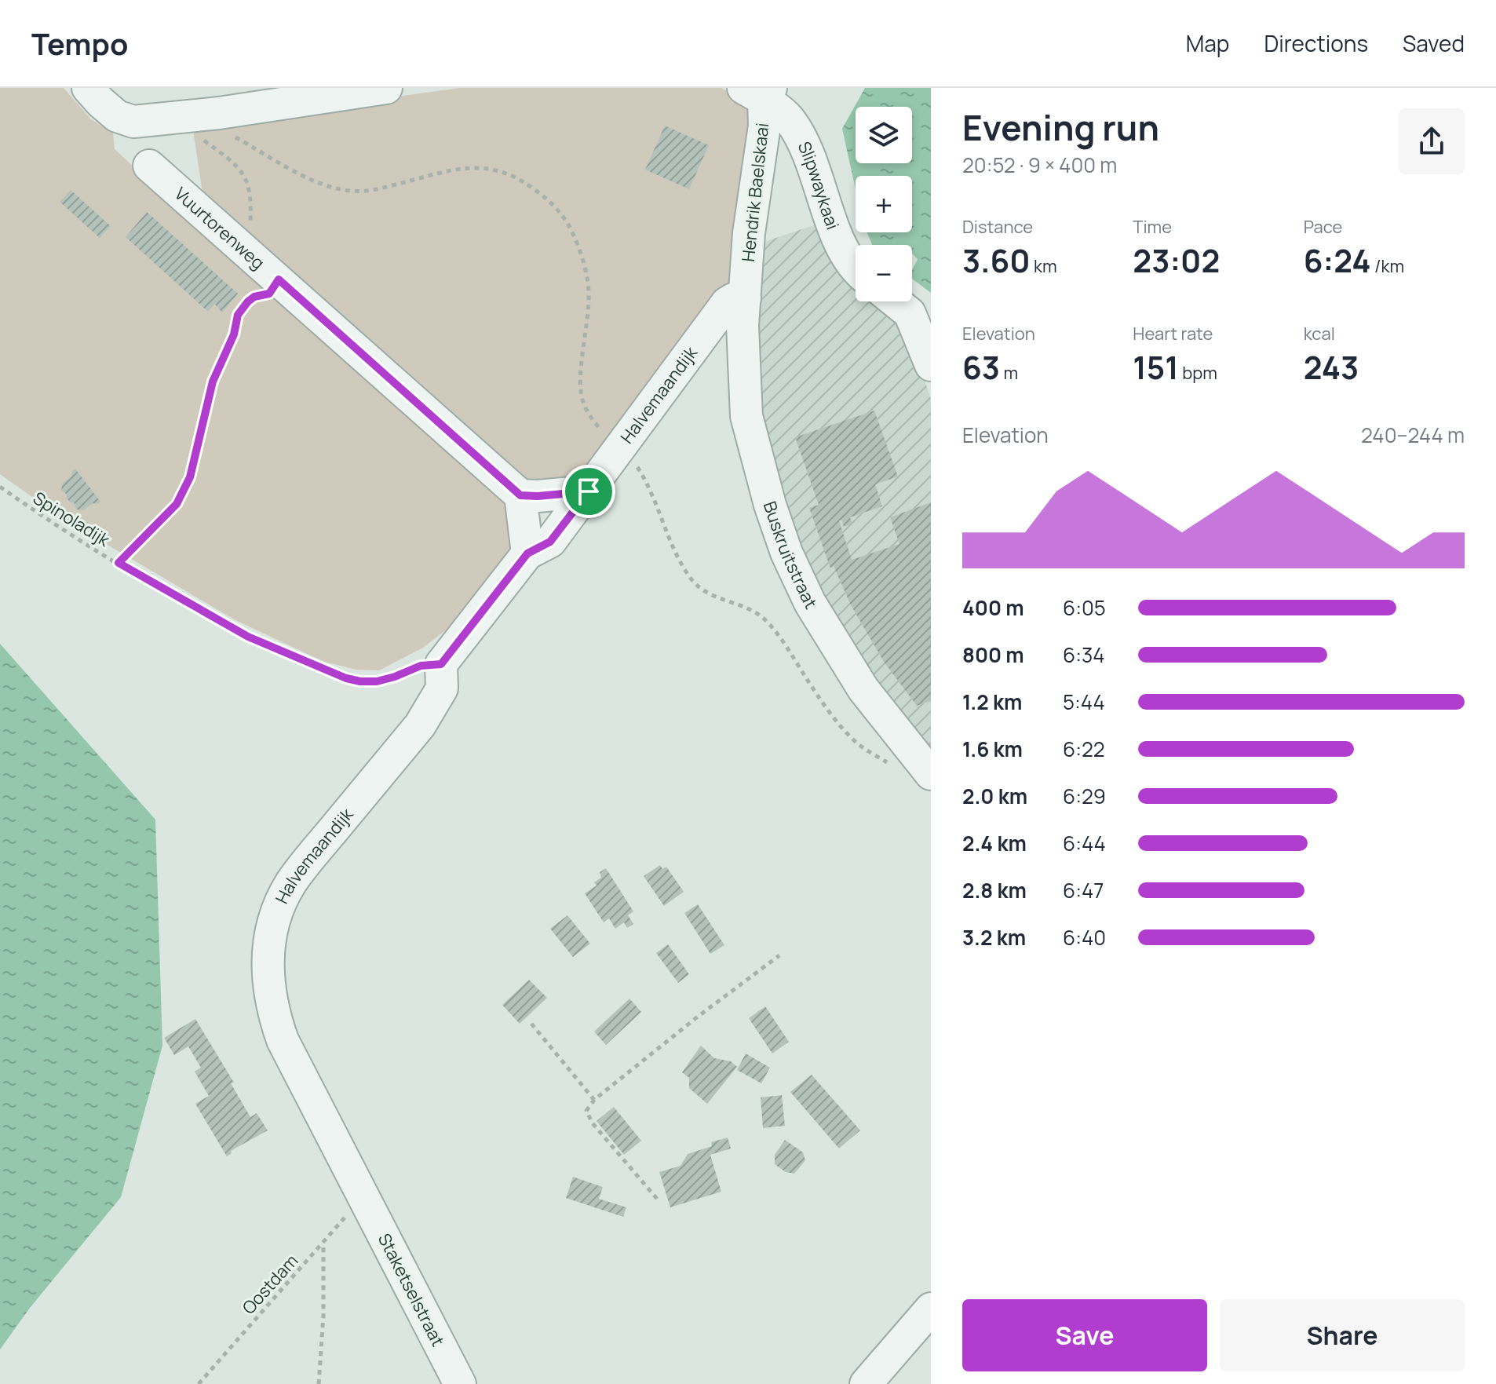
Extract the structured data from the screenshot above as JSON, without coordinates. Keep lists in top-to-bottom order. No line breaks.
{"streets":{"street":["Slipwaykaai","Hendrik Baelskaai","Vuurtorenweg","Halvemaandijk","Buskruitstraat","Staketselstraat"],"path":["Spinoladijk","Oostdam"]},"crossings":[["Slipwaykaai","Hendrik Baelskaai"],["Hendrik Baelskaai","Halvemaandijk"],["Hendrik Baelskaai","Buskruitstraat"],["Halvemaandijk","Spinoladijk"],["Halvemaandijk","Buskruitstraat"],["Halvemaandijk","Oostdam"],["Halvemaandijk","Staketselstraat"],["Oostdam","Staketselstraat"]],"page":{"header":"Tempo","nav":["Map","Directions","Saved"],"heading":["Evening run","20:52 · 9 × 400 m"],"map_buttons":["+","−"],"stats":[["Distance","3.60 km"],["Time","23:02"],["Pace","6:24 /km"],["Elevation","63 m"],["Heart rate","151 bpm"],["kcal","243"]],"chart":["Elevation","240–244 m"],"list":[{"name":"400 m","note":"6:05"},{"name":"800 m","note":"6:34"},{"name":"1.2 km","note":"5:44"},{"name":"1.6 km","note":"6:22"},{"name":"2.0 km","note":"6:29"},{"name":"2.4 km","note":"6:44"},{"name":"2.8 km","note":"6:47"},{"name":"3.2 km","note":"6:40"}],"buttons":["Save","Share"]}}
